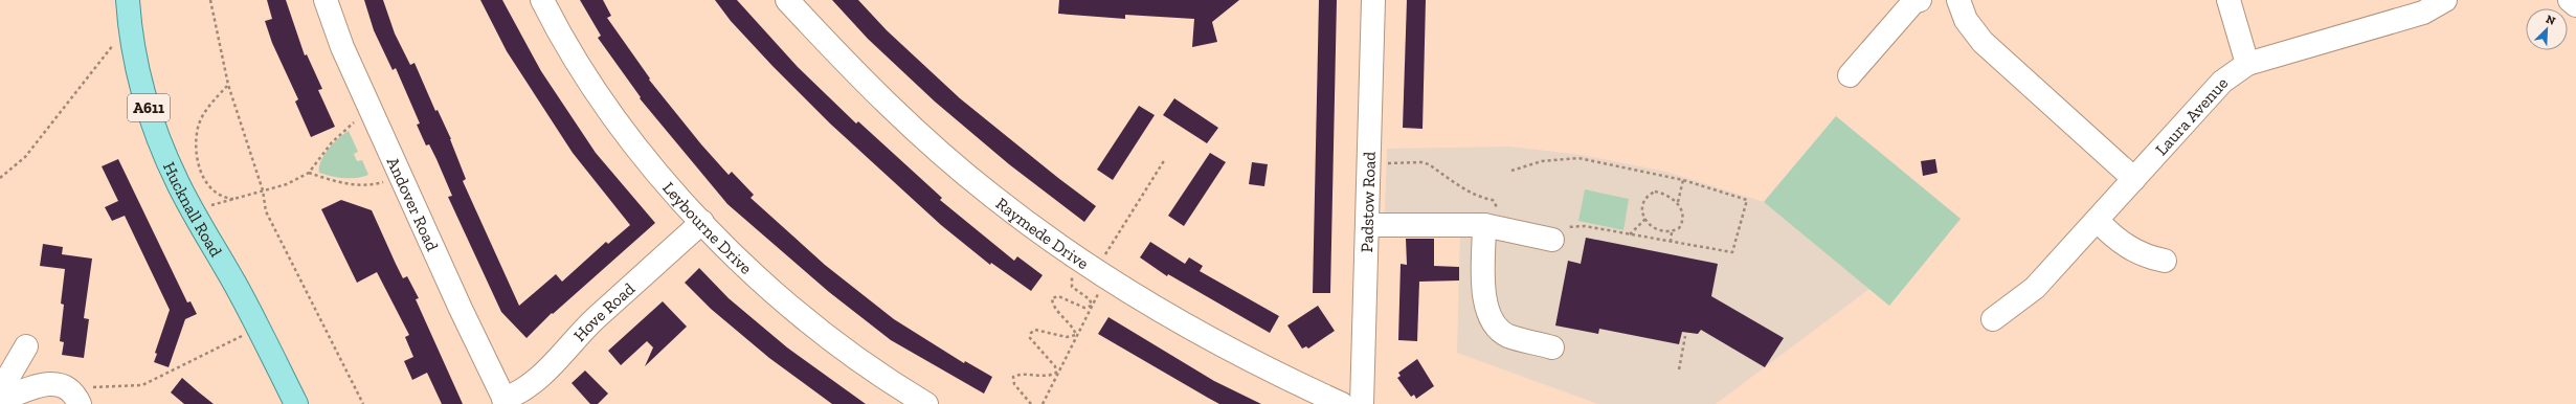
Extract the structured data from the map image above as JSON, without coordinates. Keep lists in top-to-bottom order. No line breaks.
{"streets":{"main road":["A611","Hucknall Road"],"street":["Laura Avenue","Padstow Road","Andover Road","Leybourne Drive","Raymede Drive","Hove Road"]},"crossings":[["Andover Road","Hove Road"],["Leybourne Drive","Hove Road"]],"north":"top right"}
